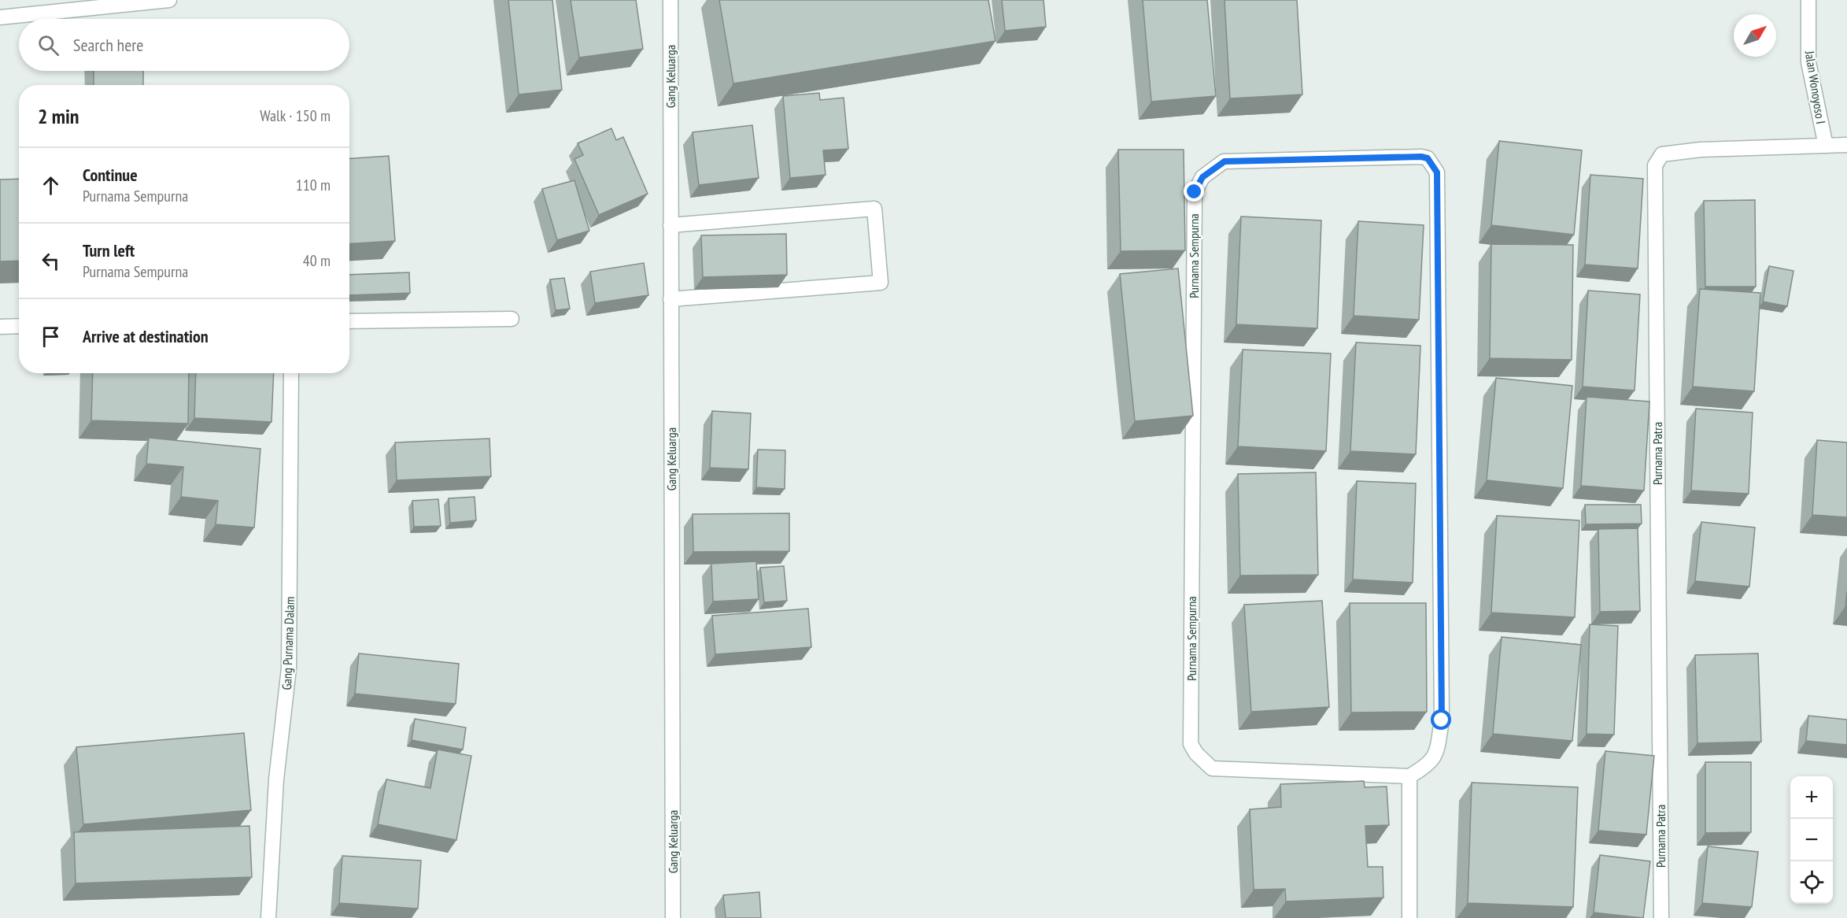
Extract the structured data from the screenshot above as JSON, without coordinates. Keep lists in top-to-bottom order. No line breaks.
{"streets":{"street":["Gang Keluarga","Jalan Wonoyoso I","Purnama Sempurna","Purnama Patra","Gang Purnama Dalam"]},"crossings":[["Jalan Wonoyoso I","Purnama Patra"]],"north":"top right","page":{"search":"Search here","heading":["2 min","Walk · 150 m"],"list":[["Continue","Purnama Sempurna","110 m"],["Turn left","Purnama Sempurna","40 m"],"Arrive at destination"],"map_buttons":["+","−"]}}
